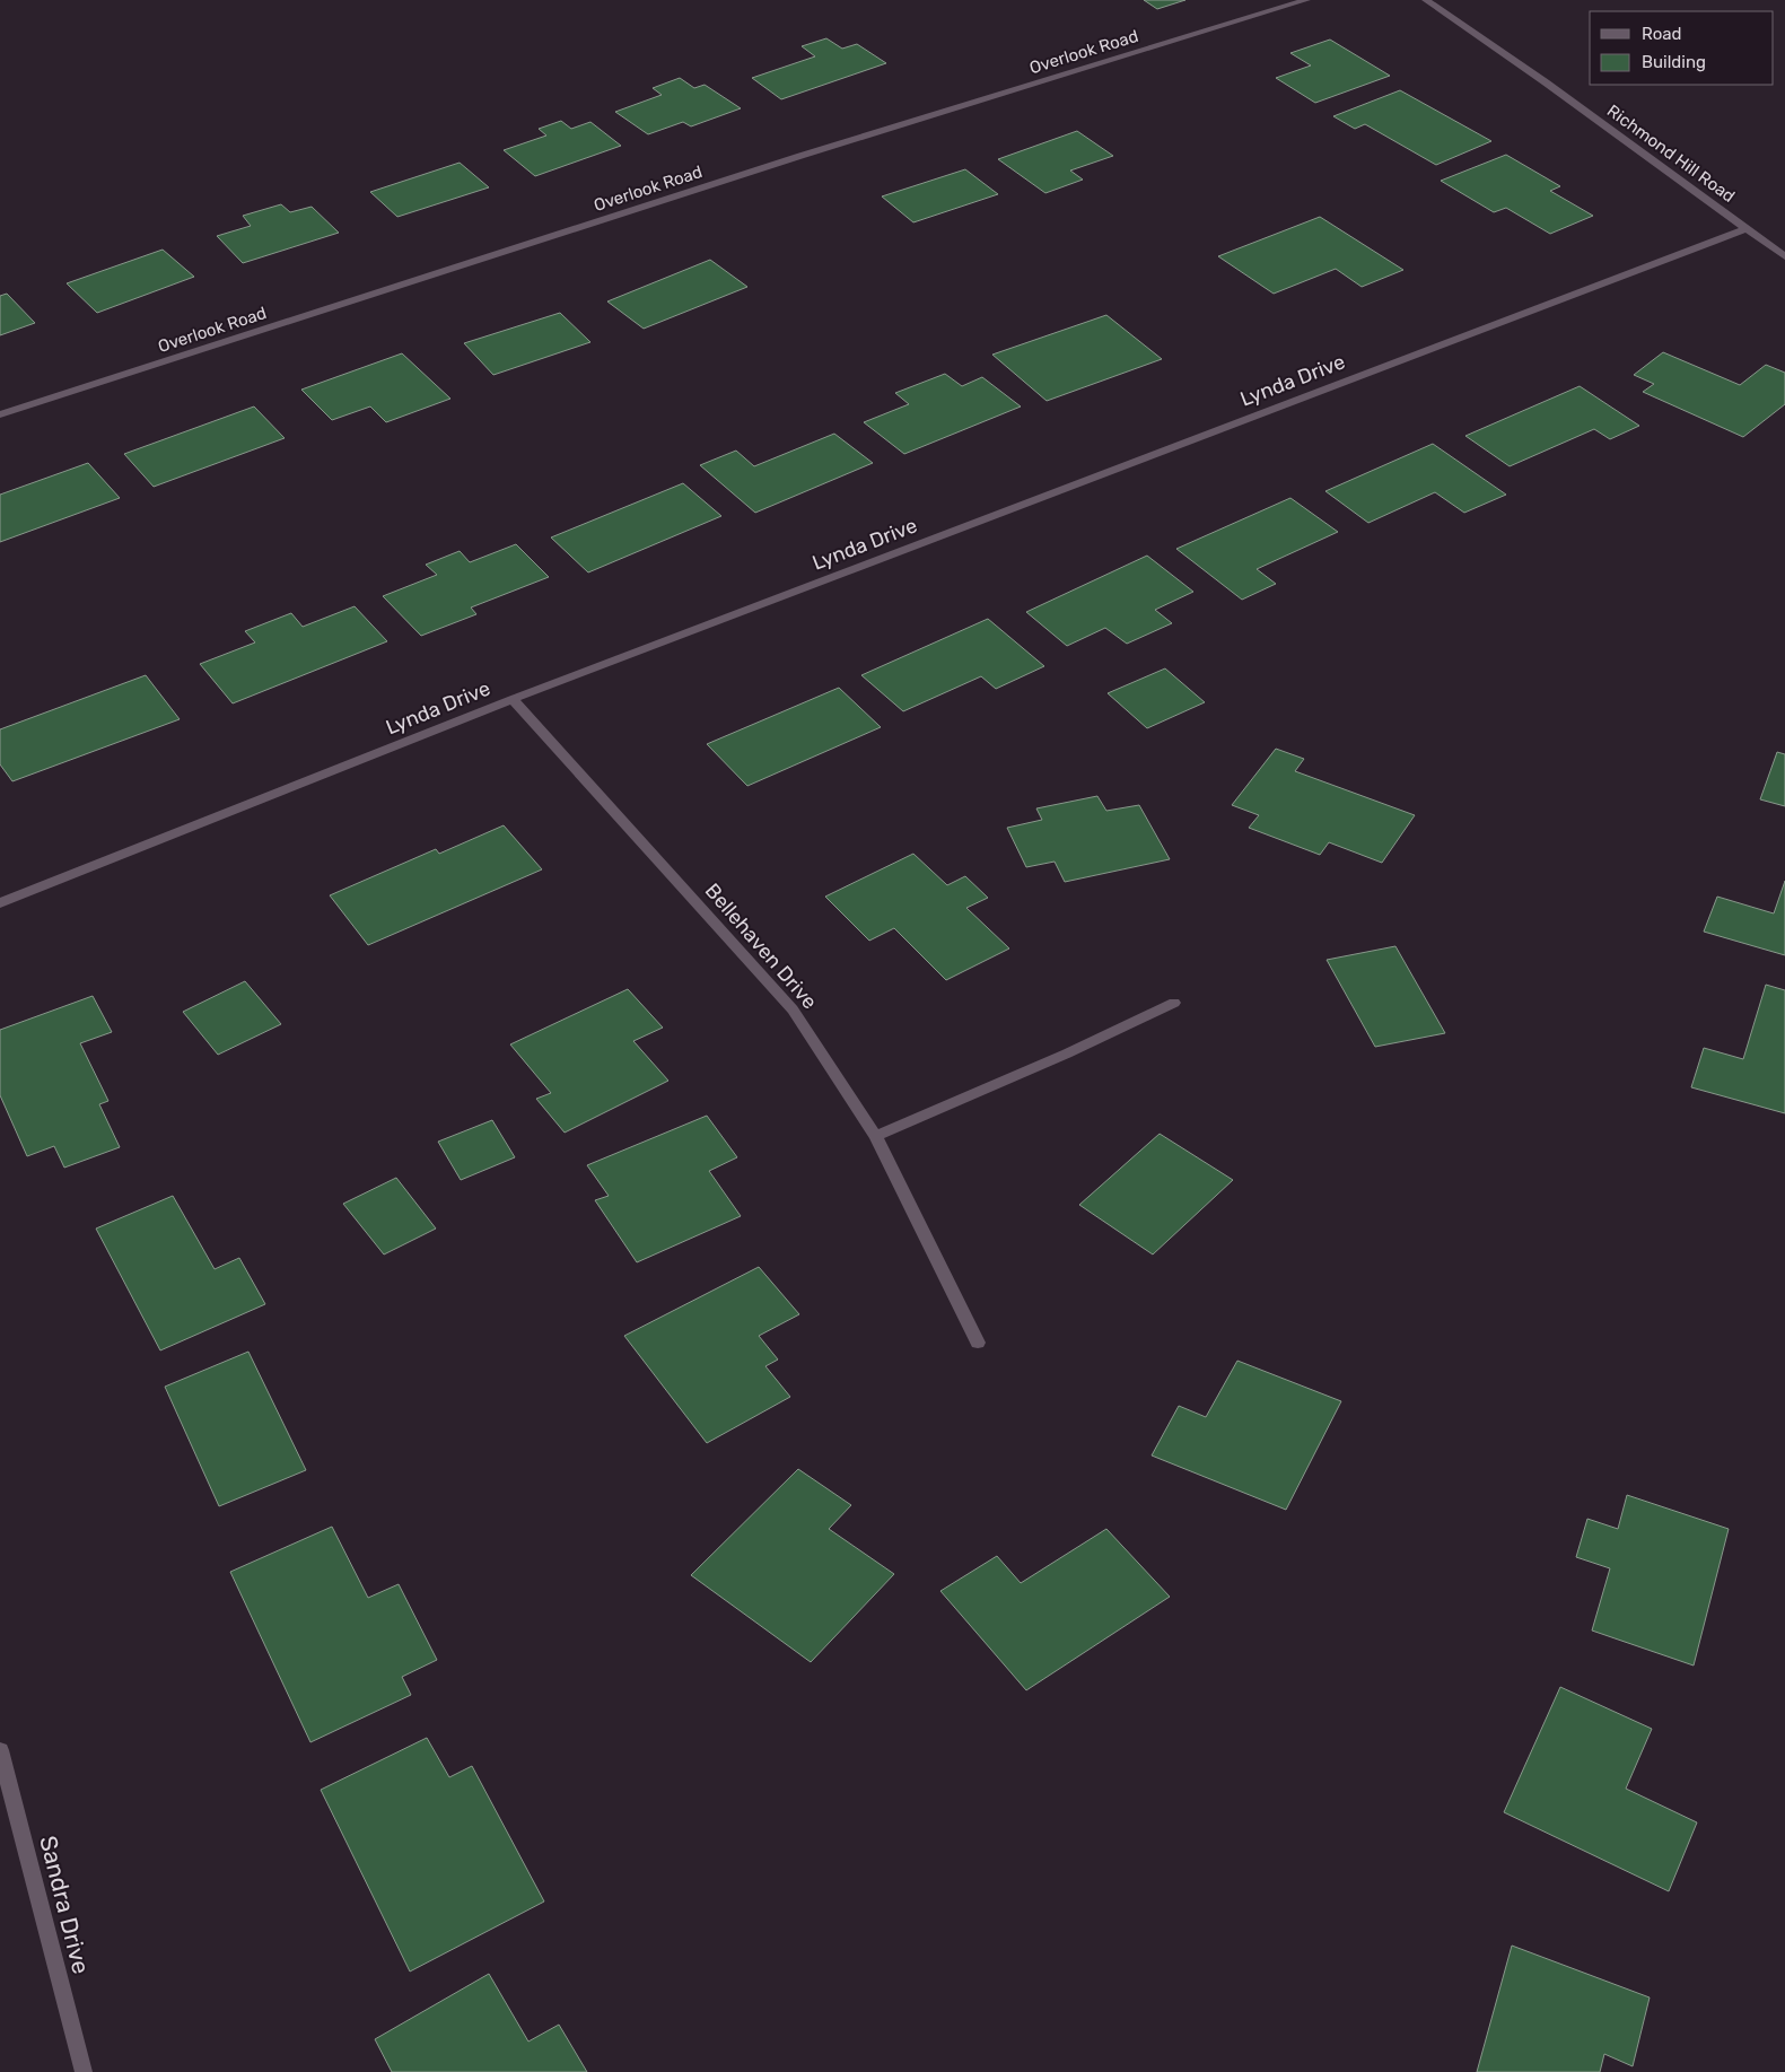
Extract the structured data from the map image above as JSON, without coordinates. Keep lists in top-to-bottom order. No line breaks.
{"streets":{"street":["Overlook Road","Richmond Hill Road","Lynda Drive","Bellehaven Drive","Sandra Drive"]},"crossings":[["Richmond Hill Road","Lynda Drive"],["Lynda Drive","Bellehaven Drive"]],"legend":["Road","Building"]}
